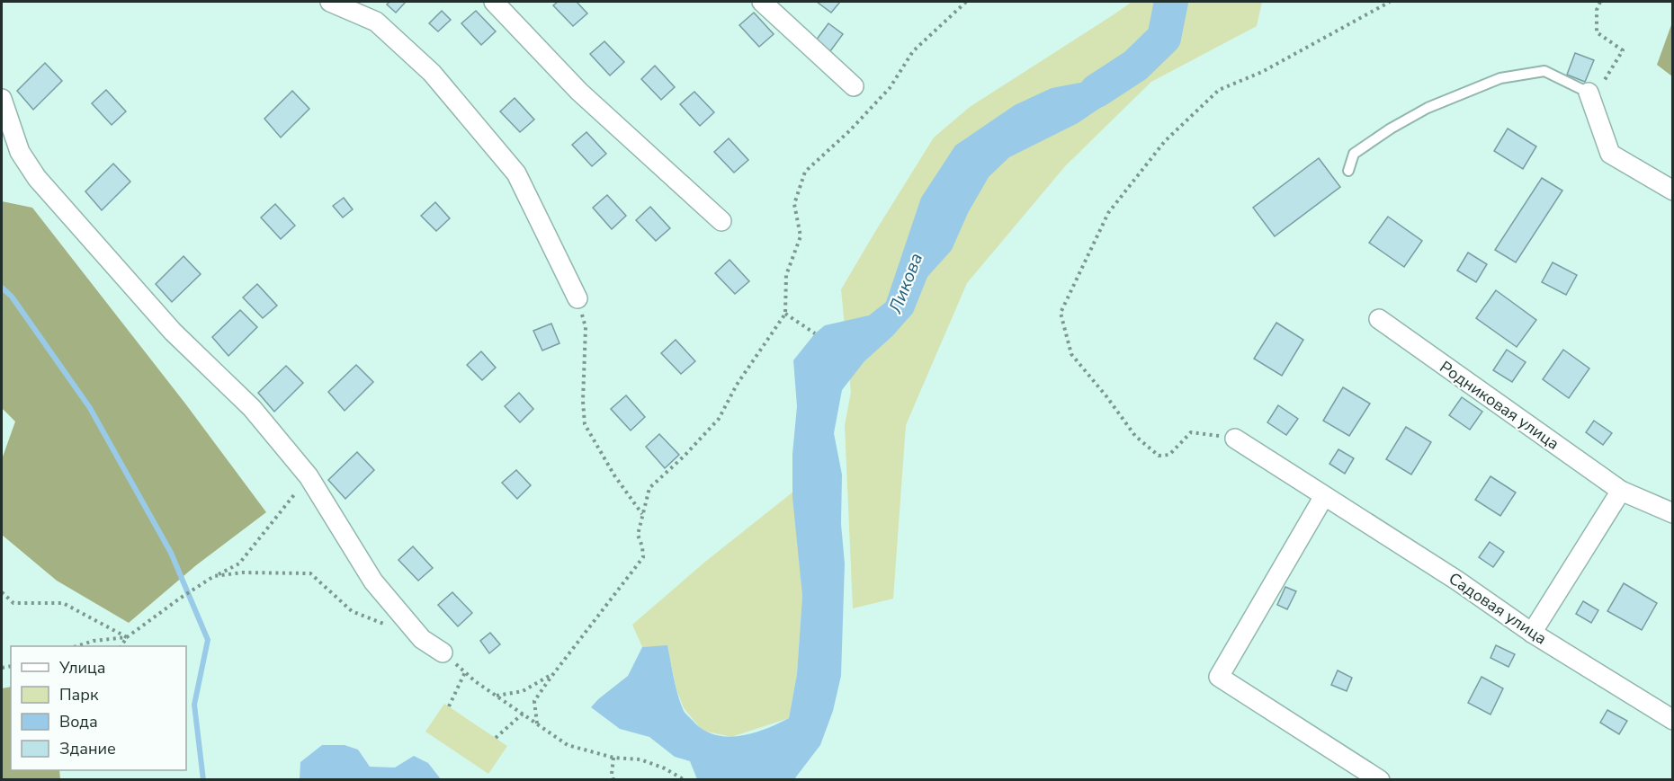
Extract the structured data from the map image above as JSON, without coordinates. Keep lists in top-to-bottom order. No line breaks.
{"streets":{"street":["Родниковая улица","Садовая улица"]},"water":["Ликова"],"legend":["Улица","Парк","Вода","Здание"]}
